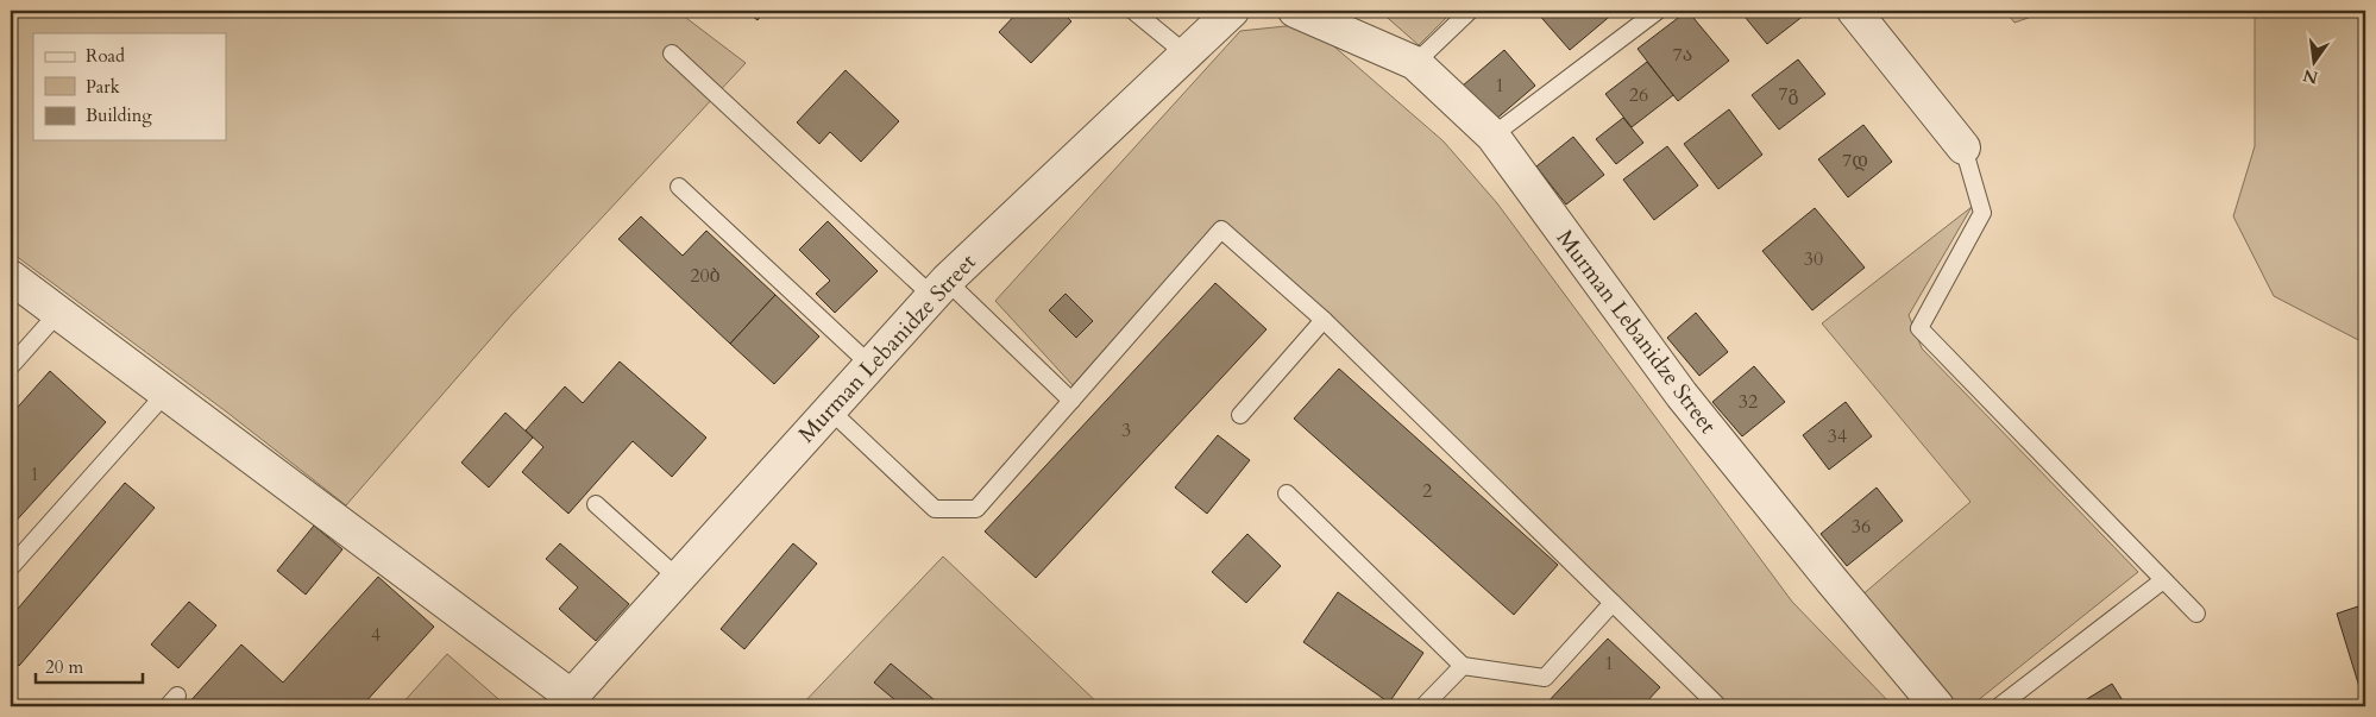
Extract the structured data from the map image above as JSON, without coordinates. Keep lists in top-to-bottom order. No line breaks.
{"streets":{"street":["Murman Lebanidze Street"]},"house_numbers":["7ა","1","7გ","26","7დ","30","20ბ","32","3","34","1","2","36","4","1"],"legend":["Road","Park","Building"],"scale_bar":"20 m","north":"bottom"}
